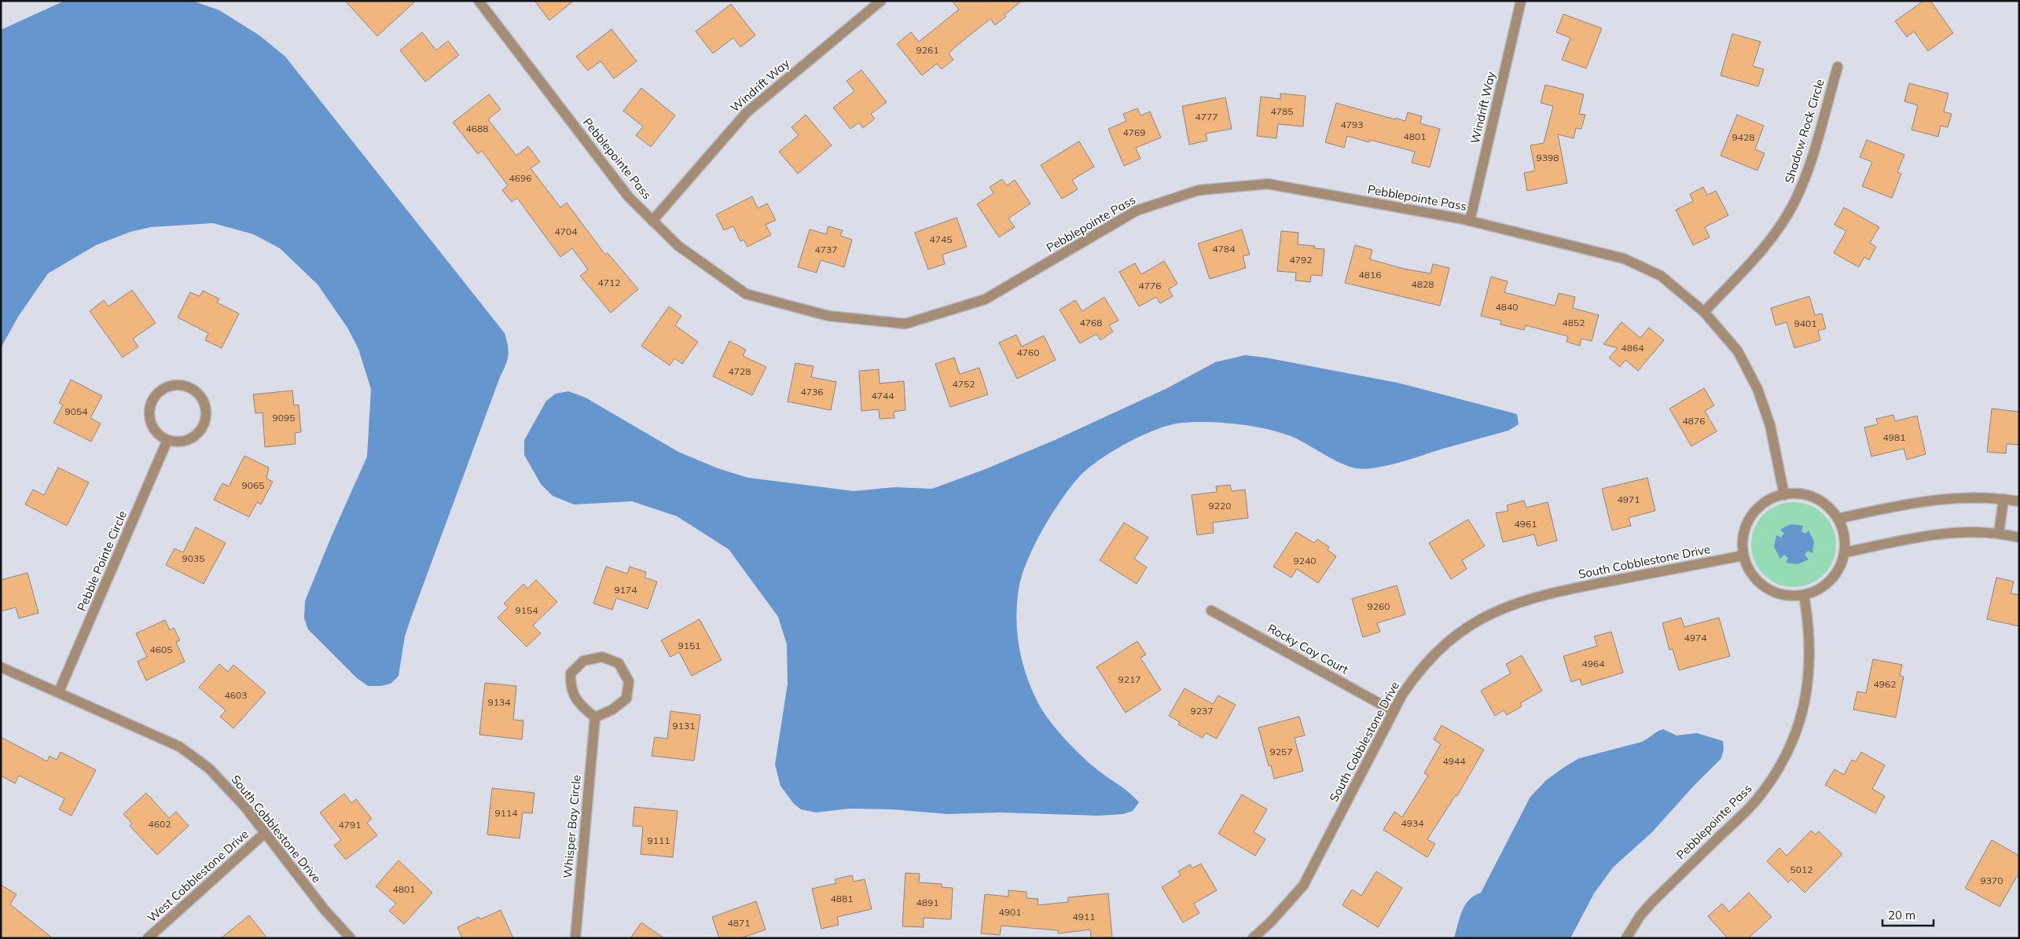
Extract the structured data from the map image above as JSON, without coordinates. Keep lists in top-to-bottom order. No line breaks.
{"streets":{"street":["Windrift Way","Shadow Rock Circle","Pebblepointe Pass","Pebble Pointe Circle","South Cobblestone Drive","Rocky Cay Court","Whisper Bay Circle","West Cobblestone Drive"]},"crossings":[["Windrift Way","Pebblepointe Pass"],["Shadow Rock Circle","Pebblepointe Pass"],["Pebblepointe Pass","South Cobblestone Drive"],["Pebble Pointe Circle","South Cobblestone Drive"],["South Cobblestone Drive","Rocky Cay Court"],["South Cobblestone Drive","West Cobblestone Drive"]],"house_numbers":["9261","4785","4777","4793","4688","4769","4801","9428","9398","4696","4704","4745","4784","4737","4792","4816","4712","4828","4776","4840","4768","4852","9401","4864","4760","4728","4752","4736","4744","9054","9095","4876","4981","9065","4971","9220","4961","9035","9240","9174","9260","9154","4974","9151","4605","4964","9217","4962","4603","9134","9237","9131","9257","4944","9114","4934","4602","4791","9111","5012","9370","4801","4881","4891","4901","4911","4871"],"scale_bar":"20 m"}
